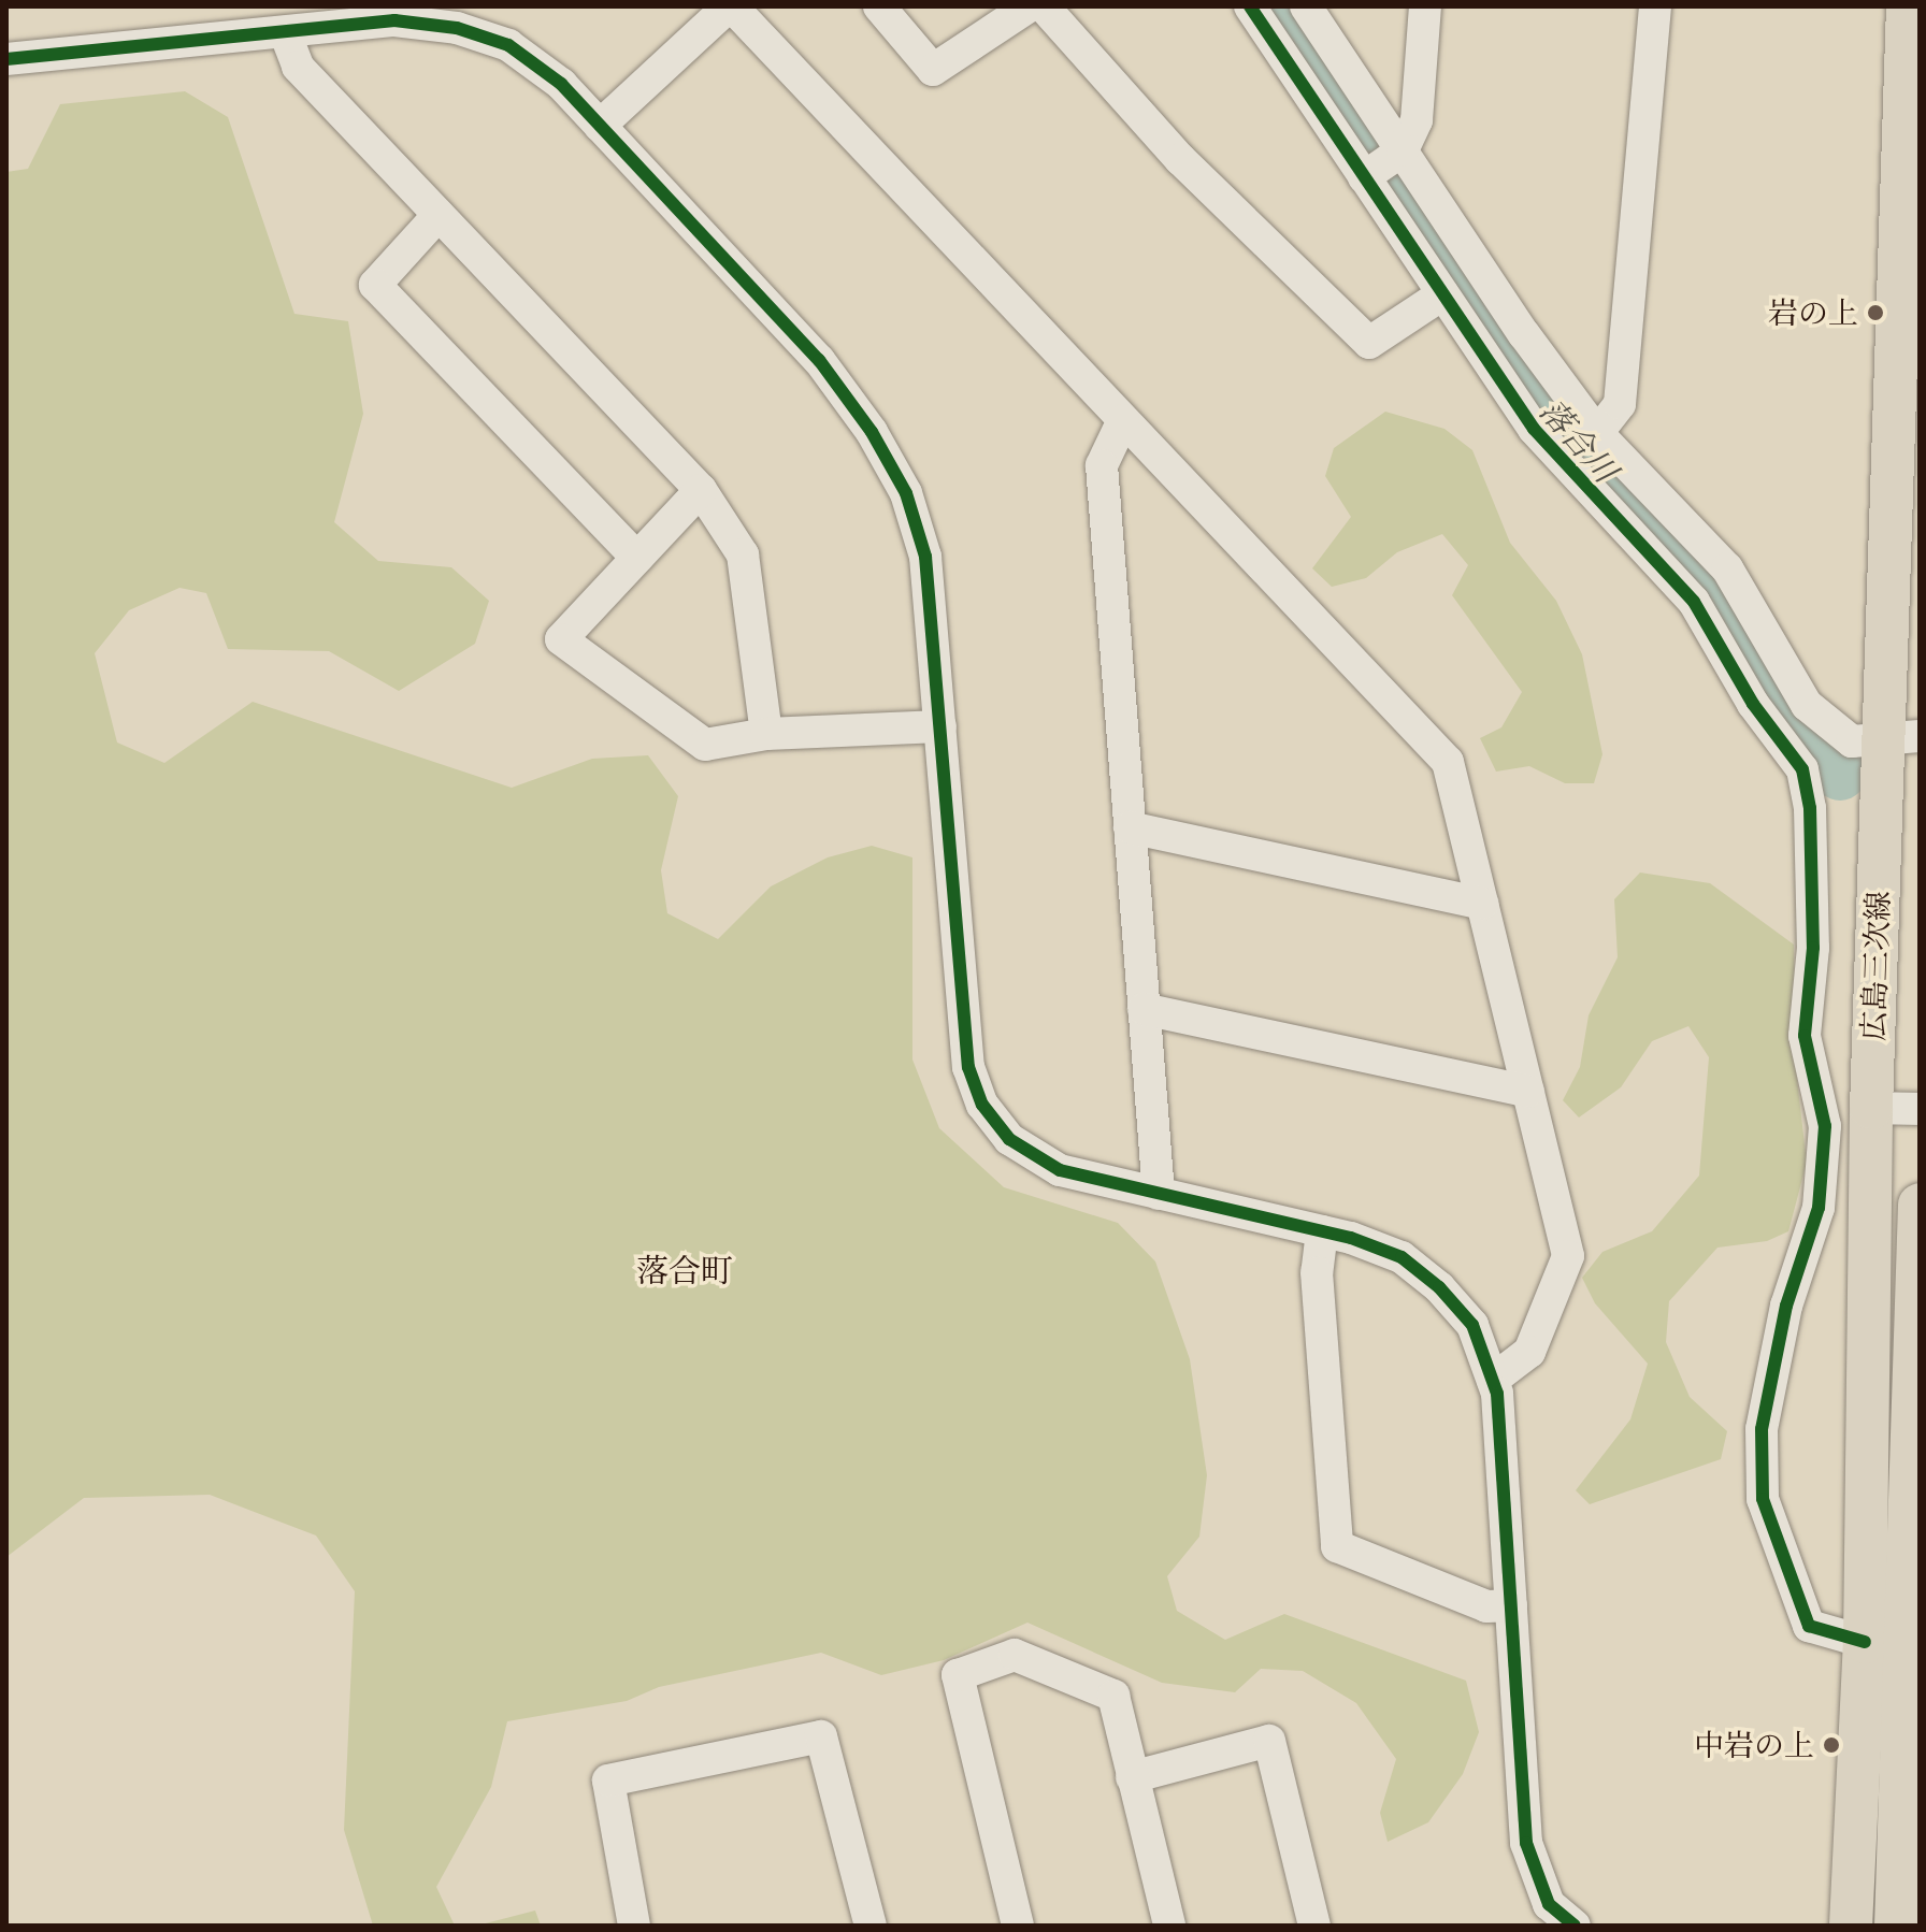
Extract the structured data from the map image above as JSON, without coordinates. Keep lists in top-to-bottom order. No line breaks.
{"streets":{"main road":["広島三次線"]},"districts":["落合町"],"water":["落合川"],"places":["岩の上","中岩の上"]}
